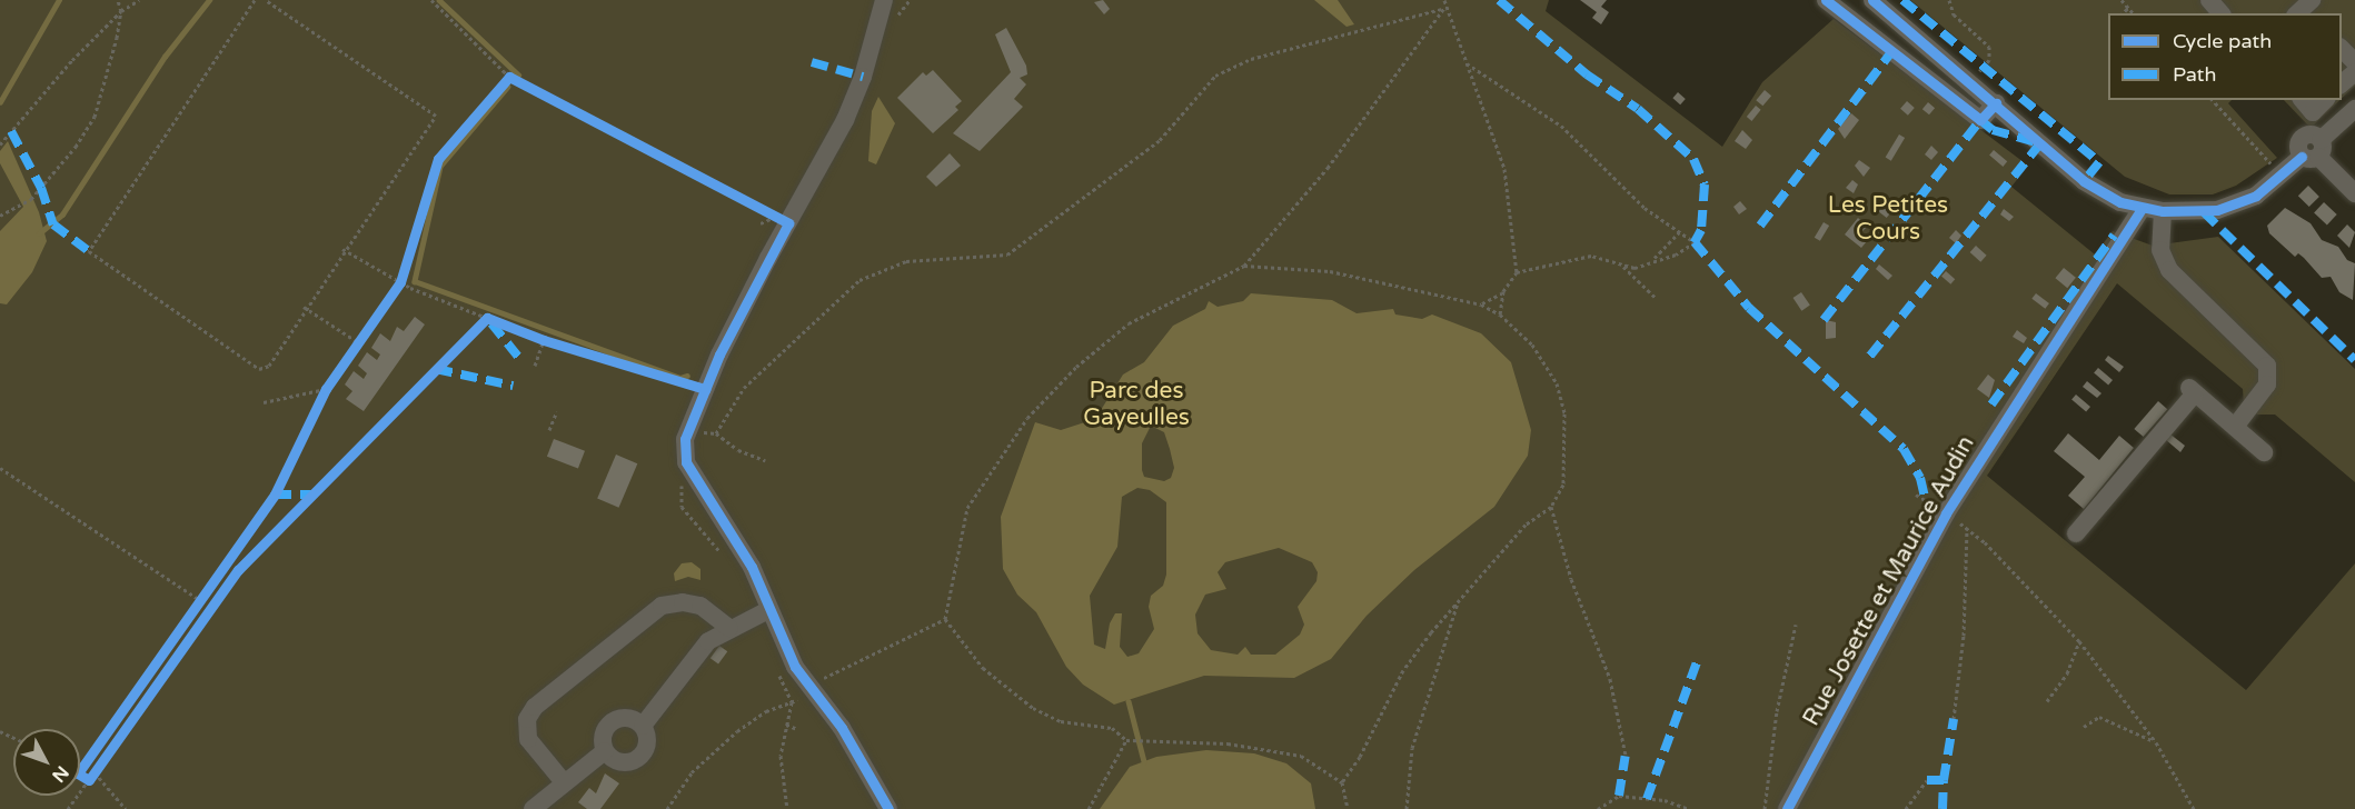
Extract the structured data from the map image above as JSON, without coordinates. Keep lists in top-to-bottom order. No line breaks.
{"streets":{"street":["Rue Josette et Maurice Audin"]},"parks":["Les Petites Cours","Parc des Gayeulles"],"legend":["Cycle path","Path"],"north":"bottom right"}
